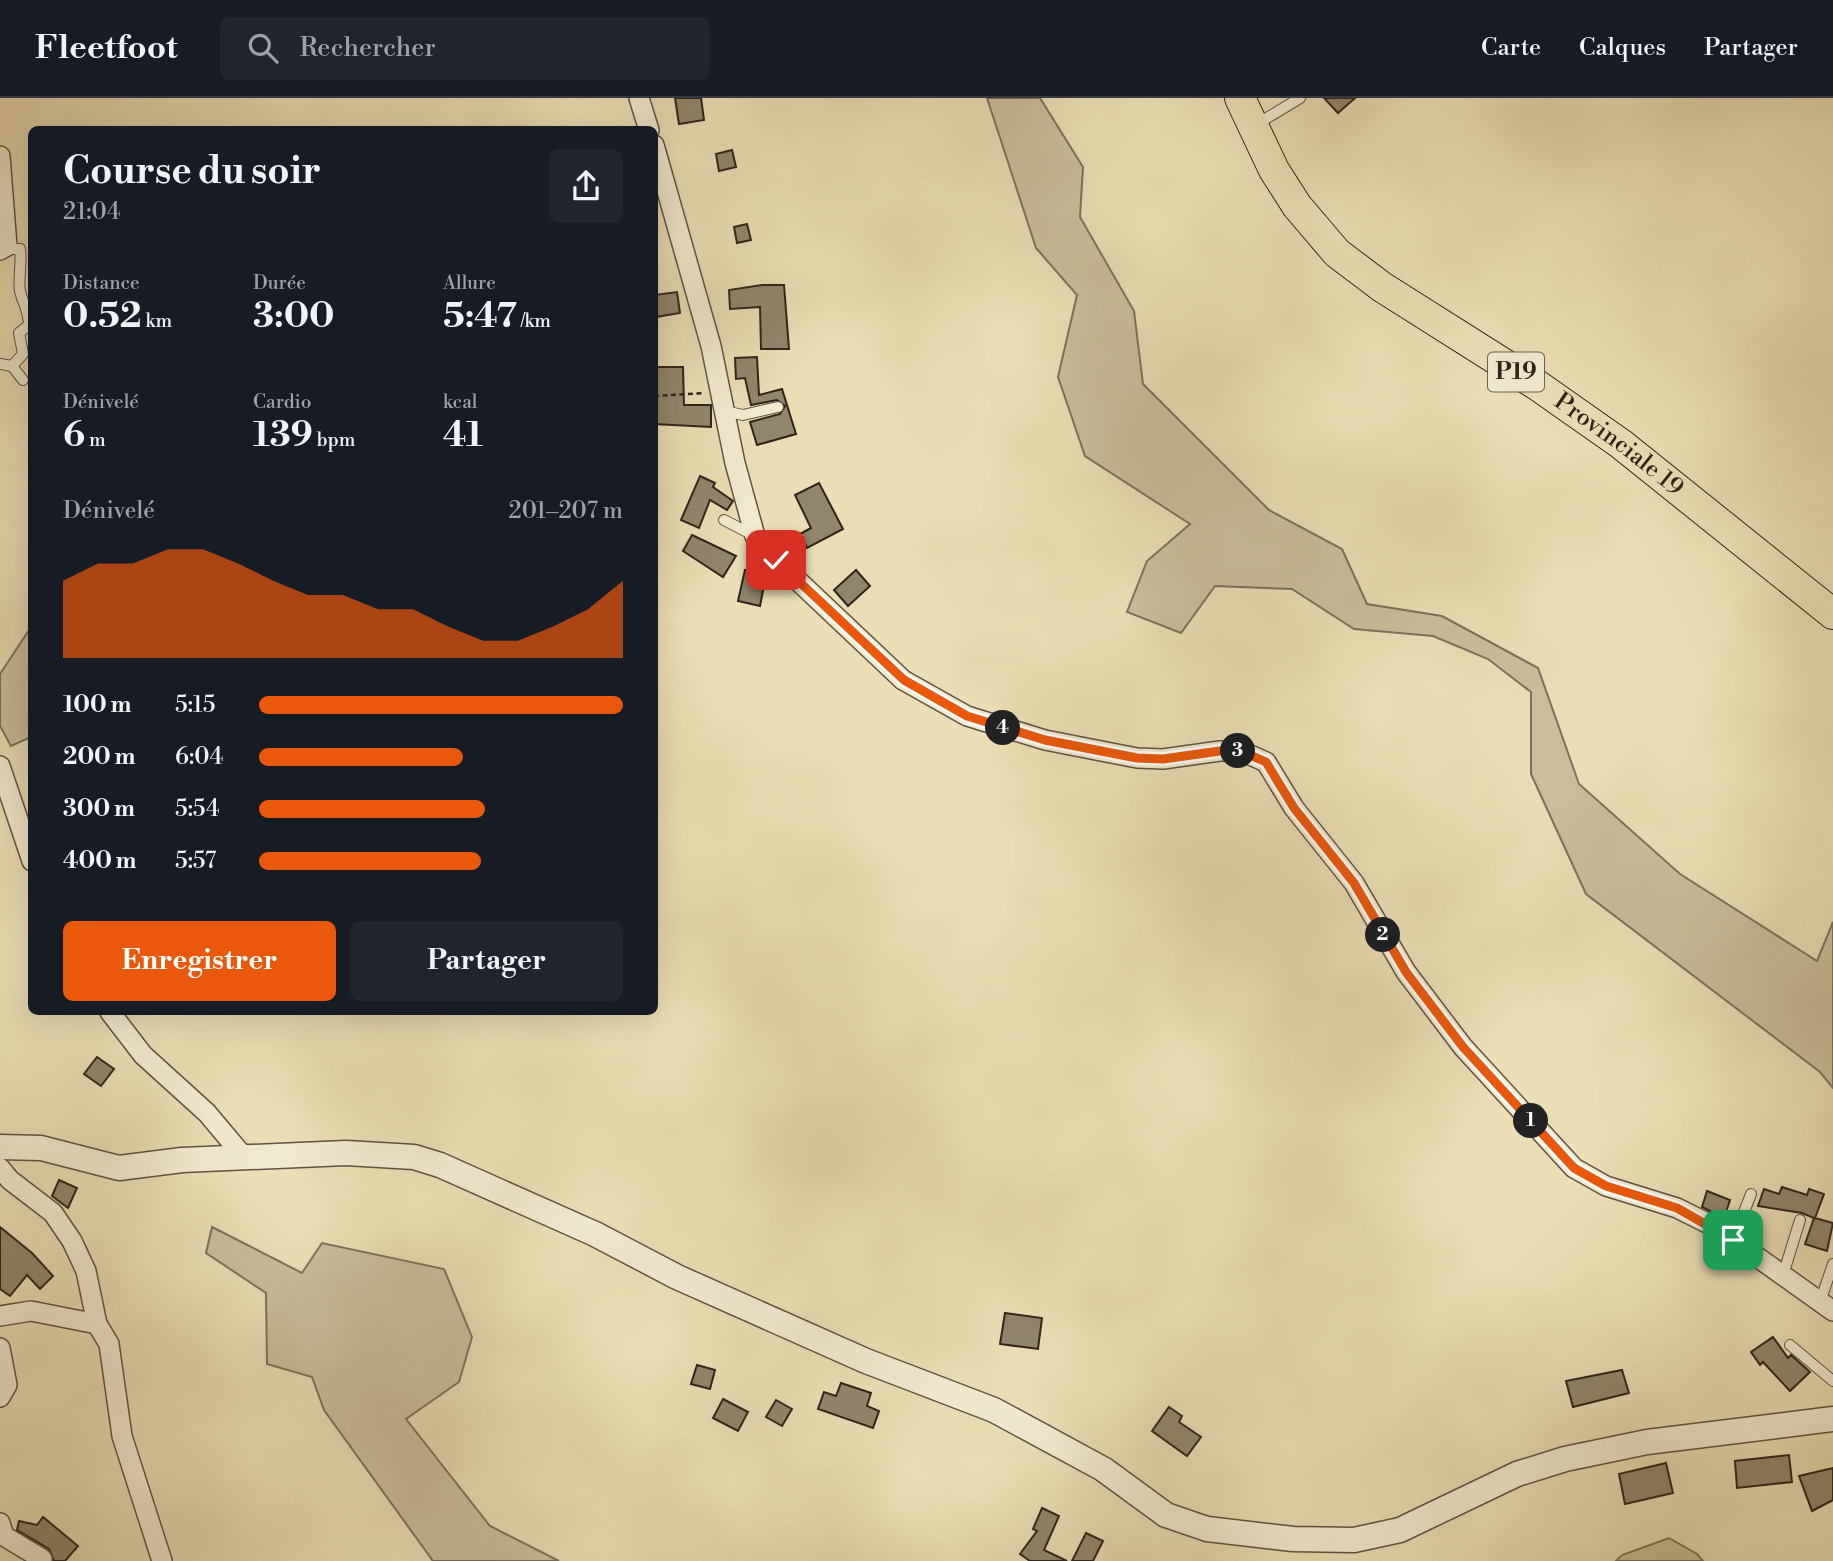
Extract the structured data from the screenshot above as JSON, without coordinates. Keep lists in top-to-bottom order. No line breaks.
{"streets":{"main road":["P19","Provinciale 19"]},"page":{"header":"Fleetfoot","search":"Rechercher","nav":["Carte","Calques","Partager"],"heading":["Course du soir","21:04"],"stats":[["Distance","0.52 km"],["Durée","3:00"],["Allure","5:47 /km"],["Dénivelé","6 m"],["Cardio","139 bpm"],["kcal","41"]],"chart":["Dénivelé","201–207 m"],"list":[{"name":"100 m","note":"5:15"},{"name":"200 m","note":"6:04"},{"name":"300 m","note":"5:54"},{"name":"400 m","note":"5:57"}],"pins":["4","3","2","1"],"buttons":["Enregistrer","Partager"]}}
